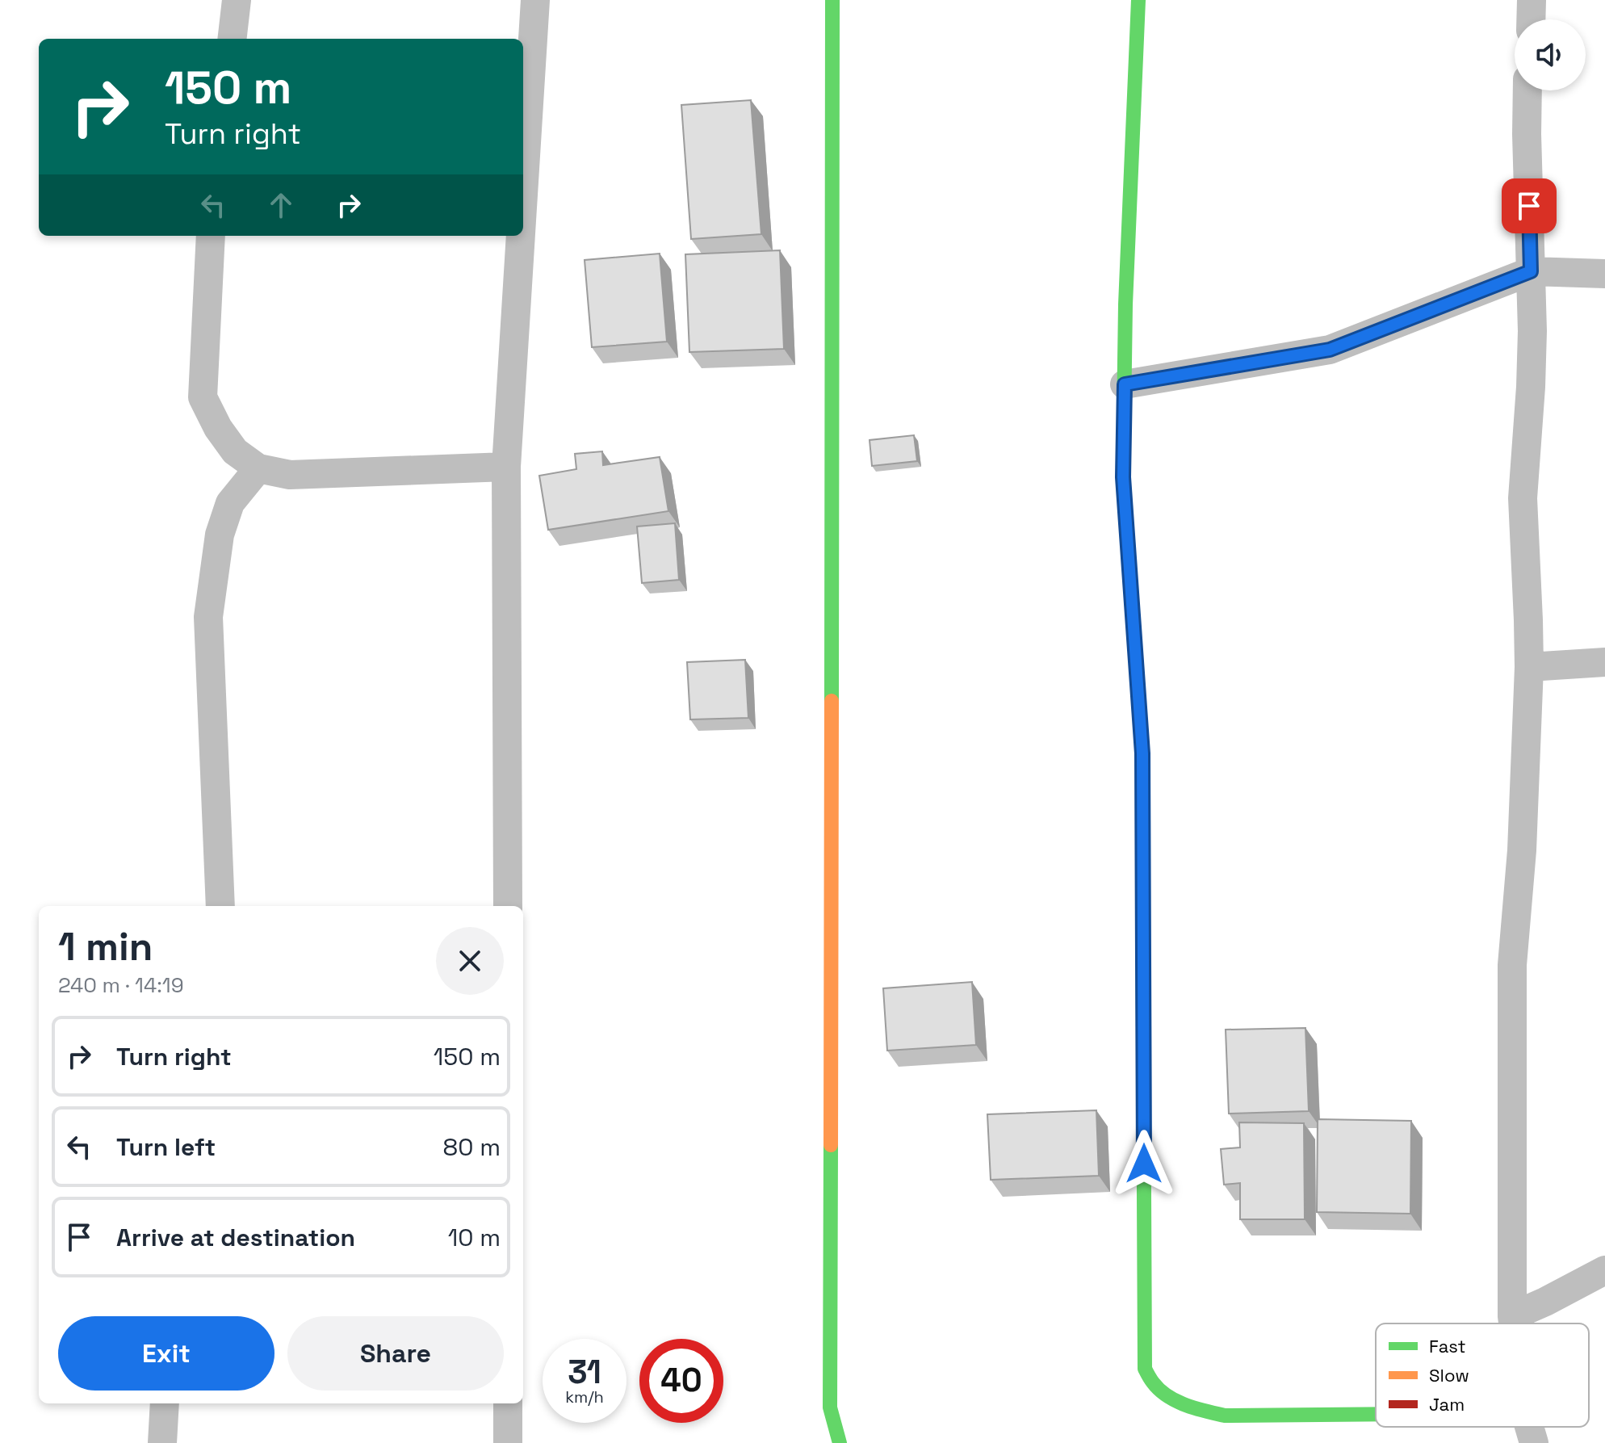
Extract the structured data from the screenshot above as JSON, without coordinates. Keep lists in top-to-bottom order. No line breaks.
{"legend":["Fast","Slow","Jam"],"page":{"turn":["150 m","Turn right"],"heading":["1 min","240 m · 14:19"],"list":[{"name":"Turn right","value":"150 m"},{"name":"Turn left","value":"80 m"},{"name":"Arrive at destination","value":"10 m"}],"buttons":["Exit","Share"],"speed":"31 km/h","limit":"40"}}
